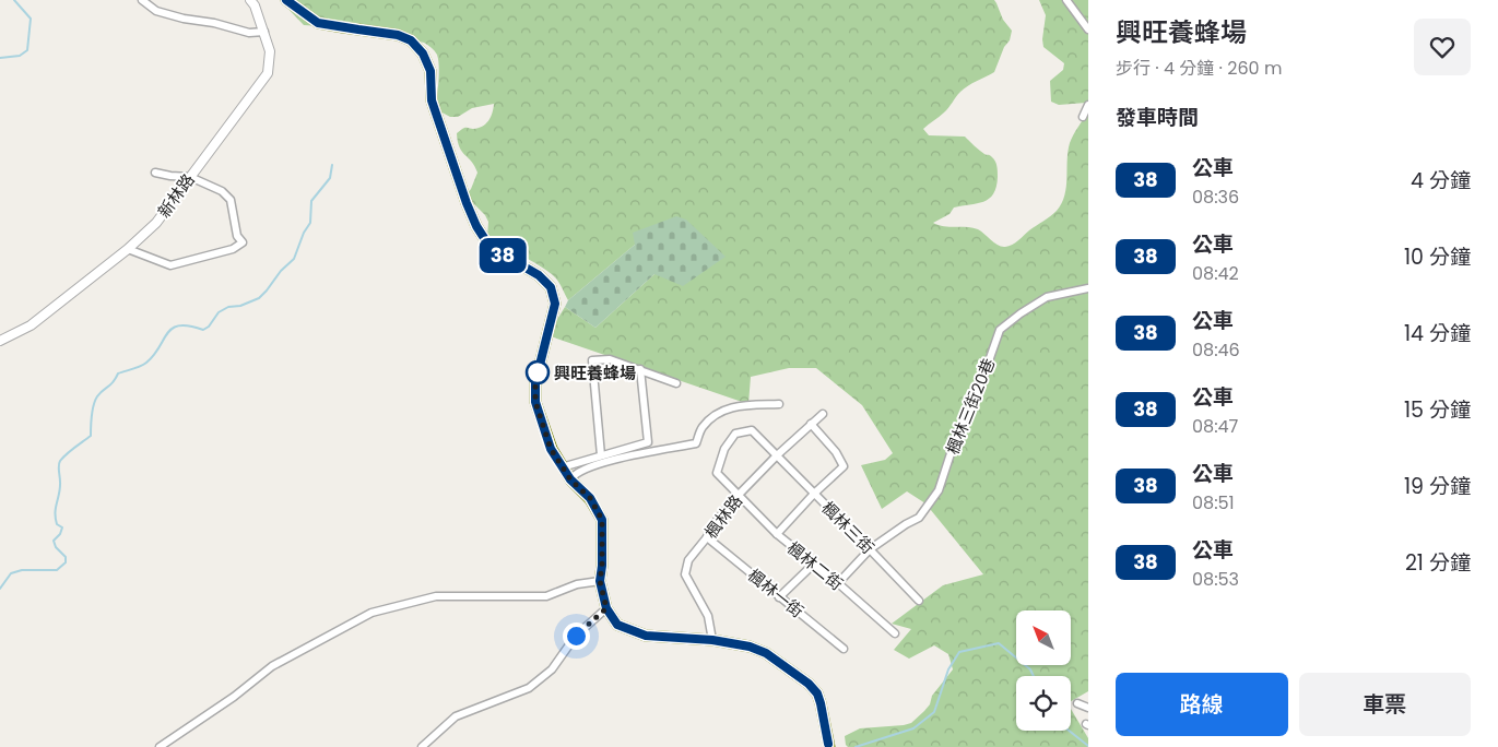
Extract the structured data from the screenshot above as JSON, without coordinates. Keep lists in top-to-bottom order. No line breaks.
{"streets":{"street":["新林路","楓林三街20巷","楓林路","楓林三街","楓林二街","楓林一街"]},"crossings":[["楓林三街20巷","楓林三街"],["楓林三街20巷","楓林二街"],["楓林路","楓林三街"],["楓林路","楓林二街"],["楓林路","楓林一街"],["楓林三街","楓林二街"]],"places":["興旺養蜂場"],"lines":["bus line 38"],"north":"top left","page":{"on_map":"38","heading":[["興旺養蜂場","步行 · 4 分鐘 · 260 m"],"發車時間"],"list":[{"mark":"38","name":"公車","note":"08:36","value":"4 分鐘"},{"mark":"38","name":"公車","note":"08:42","value":"10 分鐘"},{"mark":"38","name":"公車","note":"08:46","value":"14 分鐘"},{"mark":"38","name":"公車","note":"08:47","value":"15 分鐘"},{"mark":"38","name":"公車","note":"08:51","value":"19 分鐘"},{"mark":"38","name":"公車","note":"08:53","value":"21 分鐘"}],"buttons":["路線","車票"]}}
